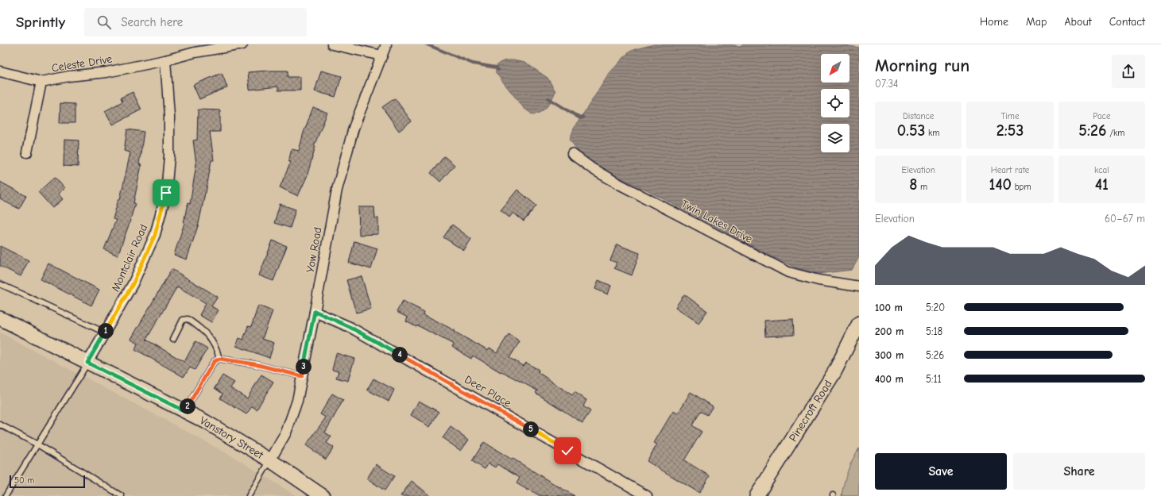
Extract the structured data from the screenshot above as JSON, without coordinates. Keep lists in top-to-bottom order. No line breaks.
{"streets":{"street":["Celeste Drive","Twin Lakes Drive","Yow Road","Montclair Road","Deer Place","Pinecroft Road","Vanstory Street"]},"crossings":[["Celeste Drive","Montclair Road"],["Yow Road","Deer Place"],["Yow Road","Vanstory Street"],["Montclair Road","Vanstory Street"]],"scale_bar":"50 m","north":"bottom left","page":{"header":"Sprintly","search":"Search here","nav":["Home","Map","About","Contact"],"heading":["Morning run","07:34"],"stats":[["Distance","0.53 km"],["Time","2:53"],["Pace","5:26 /km"],["Elevation","8 m"],["Heart rate","140 bpm"],["kcal","41"]],"chart":["Elevation","60–67 m"],"list":[{"name":"100 m","note":"5:20"},{"name":"200 m","note":"5:18"},{"name":"300 m","note":"5:26"},{"name":"400 m","note":"5:11"}],"pins":["1","4","3","2","5"],"buttons":["Save","Share"],"scale":"50 m"}}
